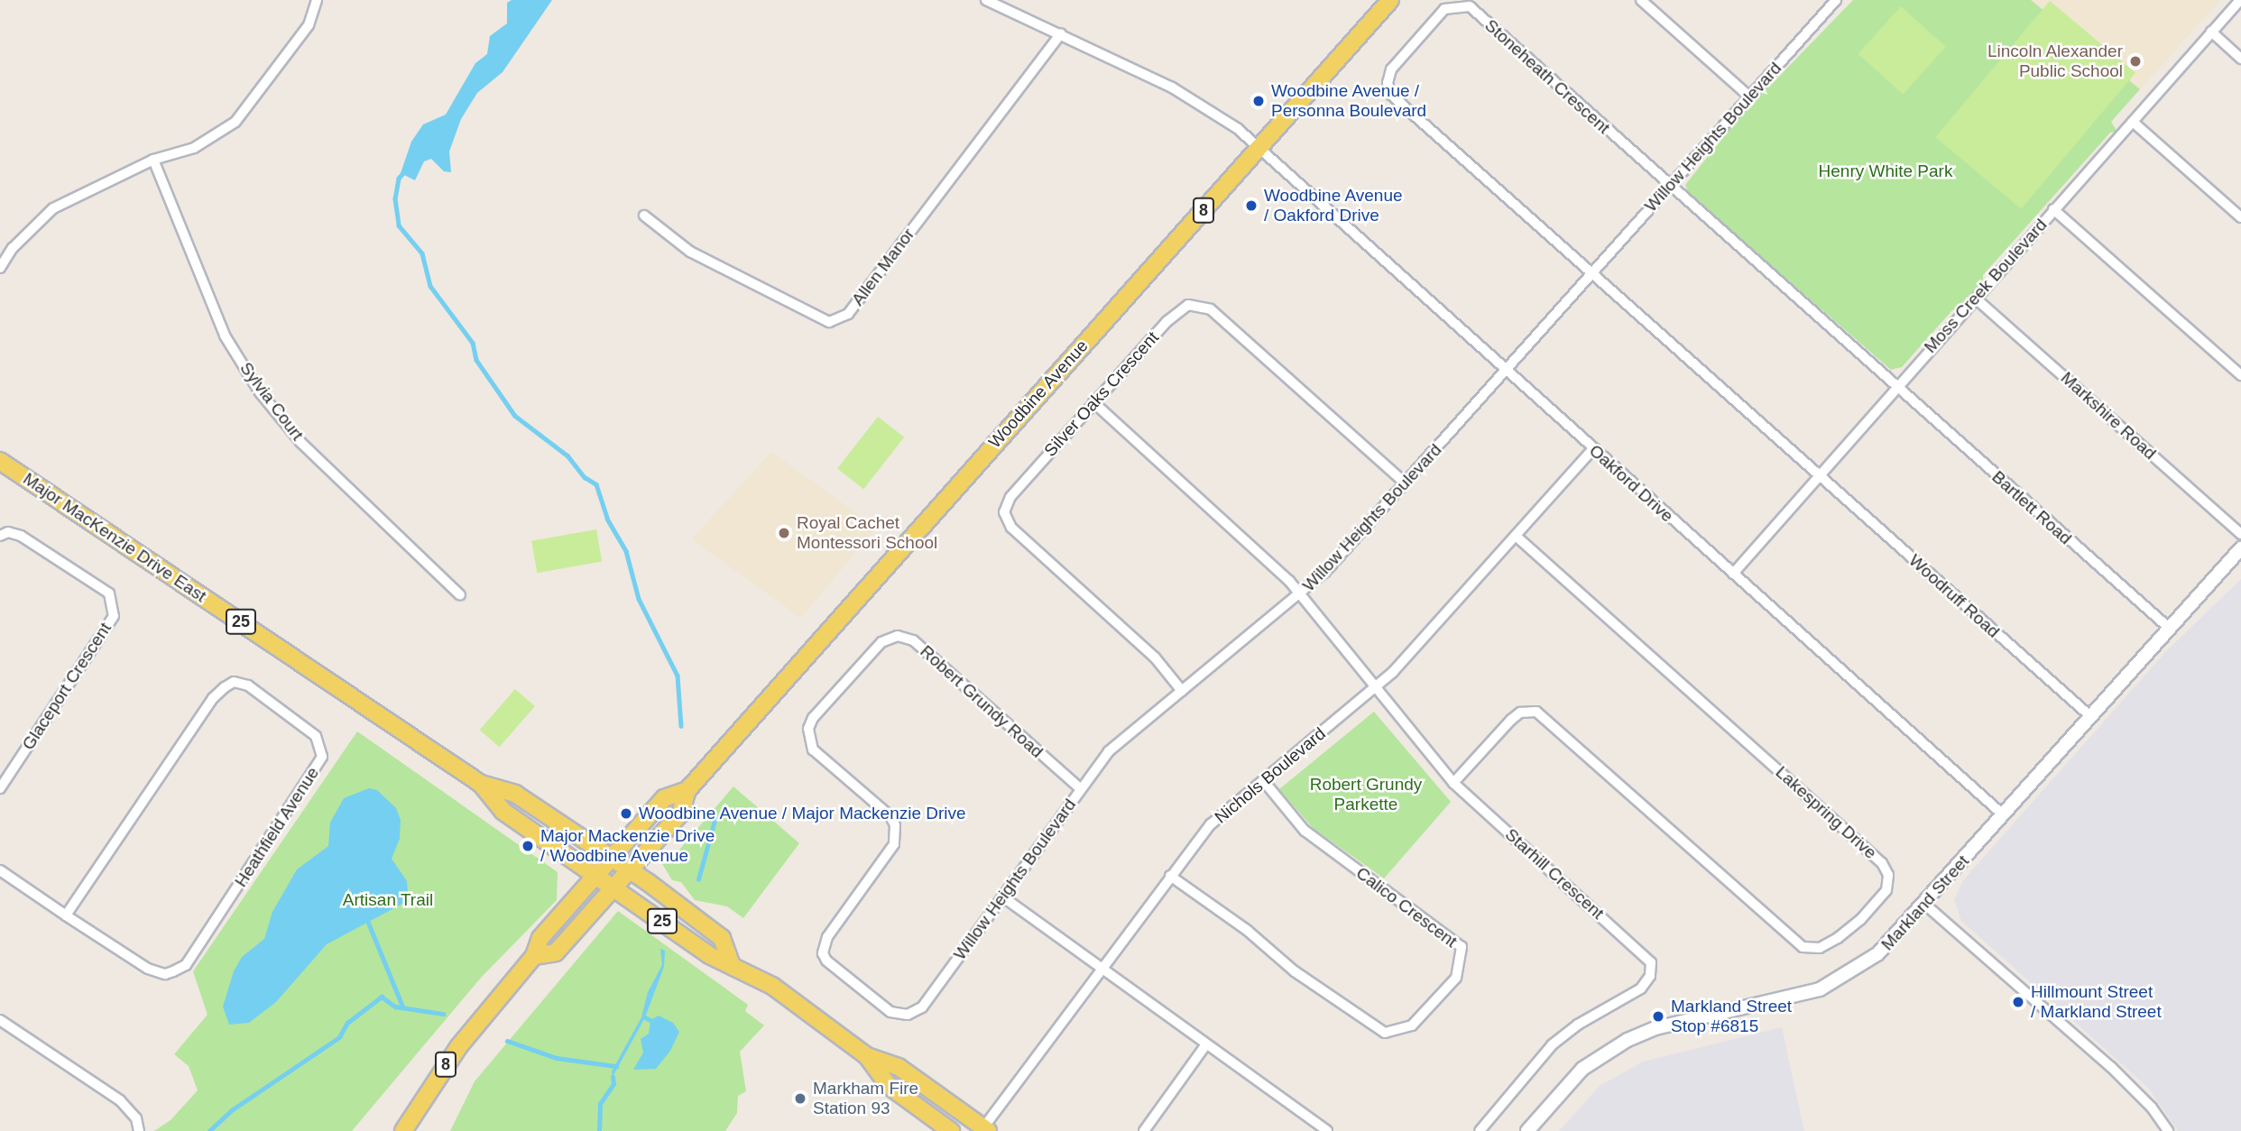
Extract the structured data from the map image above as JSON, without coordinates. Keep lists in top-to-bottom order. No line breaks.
{"streets":{"main road":["8","Woodbine Avenue","Major MacKenzie Drive East","25"],"street":["Stoneheath Crescent","Willow Heights Boulevard","Allen Manor","Moss Creek Boulevard","Silver Oaks Crescent","Sylvia Court","Markshire Road","Oakford Drive","Bartlett Road","Woodruff Road","Glaceport Crescent","Robert Grundy Road","Nichols Boulevard","Lakespring Drive","Heathfield Avenue","Starhill Crescent","Markland Street","Calico Crescent"]},"crossings":[["Stoneheath Crescent","Willow Heights Boulevard"],["Stoneheath Crescent","Moss Creek Boulevard"],["Stoneheath Crescent","Bartlett Road"],["Stoneheath Crescent","Woodruff Road"],["Willow Heights Boulevard","Silver Oaks Crescent"],["Willow Heights Boulevard","Oakford Drive"],["Willow Heights Boulevard","Robert Grundy Road"],["Willow Heights Boulevard","Starhill Crescent"],["Allen Manor","Oakford Drive"],["Moss Creek Boulevard","Markshire Road"],["Moss Creek Boulevard","Oakford Drive"],["Moss Creek Boulevard","Bartlett Road"],["Moss Creek Boulevard","Woodruff Road"],["Woodbine Avenue","Oakford Drive"],["Woodbine Avenue","Major MacKenzie Drive East"],["Silver Oaks Crescent","Starhill Crescent"],["Oakford Drive","Nichols Boulevard"],["Oakford Drive","Markland Street"],["Bartlett Road","Markland Street"],["Major MacKenzie Drive East","Nichols Boulevard"],["Woodruff Road","Markland Street"],["Nichols Boulevard","Lakespring Drive"],["Nichols Boulevard","Starhill Crescent"],["Nichols Boulevard","Calico Crescent"],["Lakespring Drive","Starhill Crescent"]],"parks":["Henry White Park","Robert Grundy Parkette","Artisan Trail"],"places":["Lincoln Alexander Public School","Woodbine Avenue / Personna Boulevard","Woodbine Avenue / Oakford Drive","Royal Cachet Montessori School","Woodbine Avenue / Major Mackenzie Drive","Major Mackenzie Drive / Woodbine Avenue","Hillmount Street / Markland Street","Markland Street Stop #6815","Markham Fire Station 93"]}
